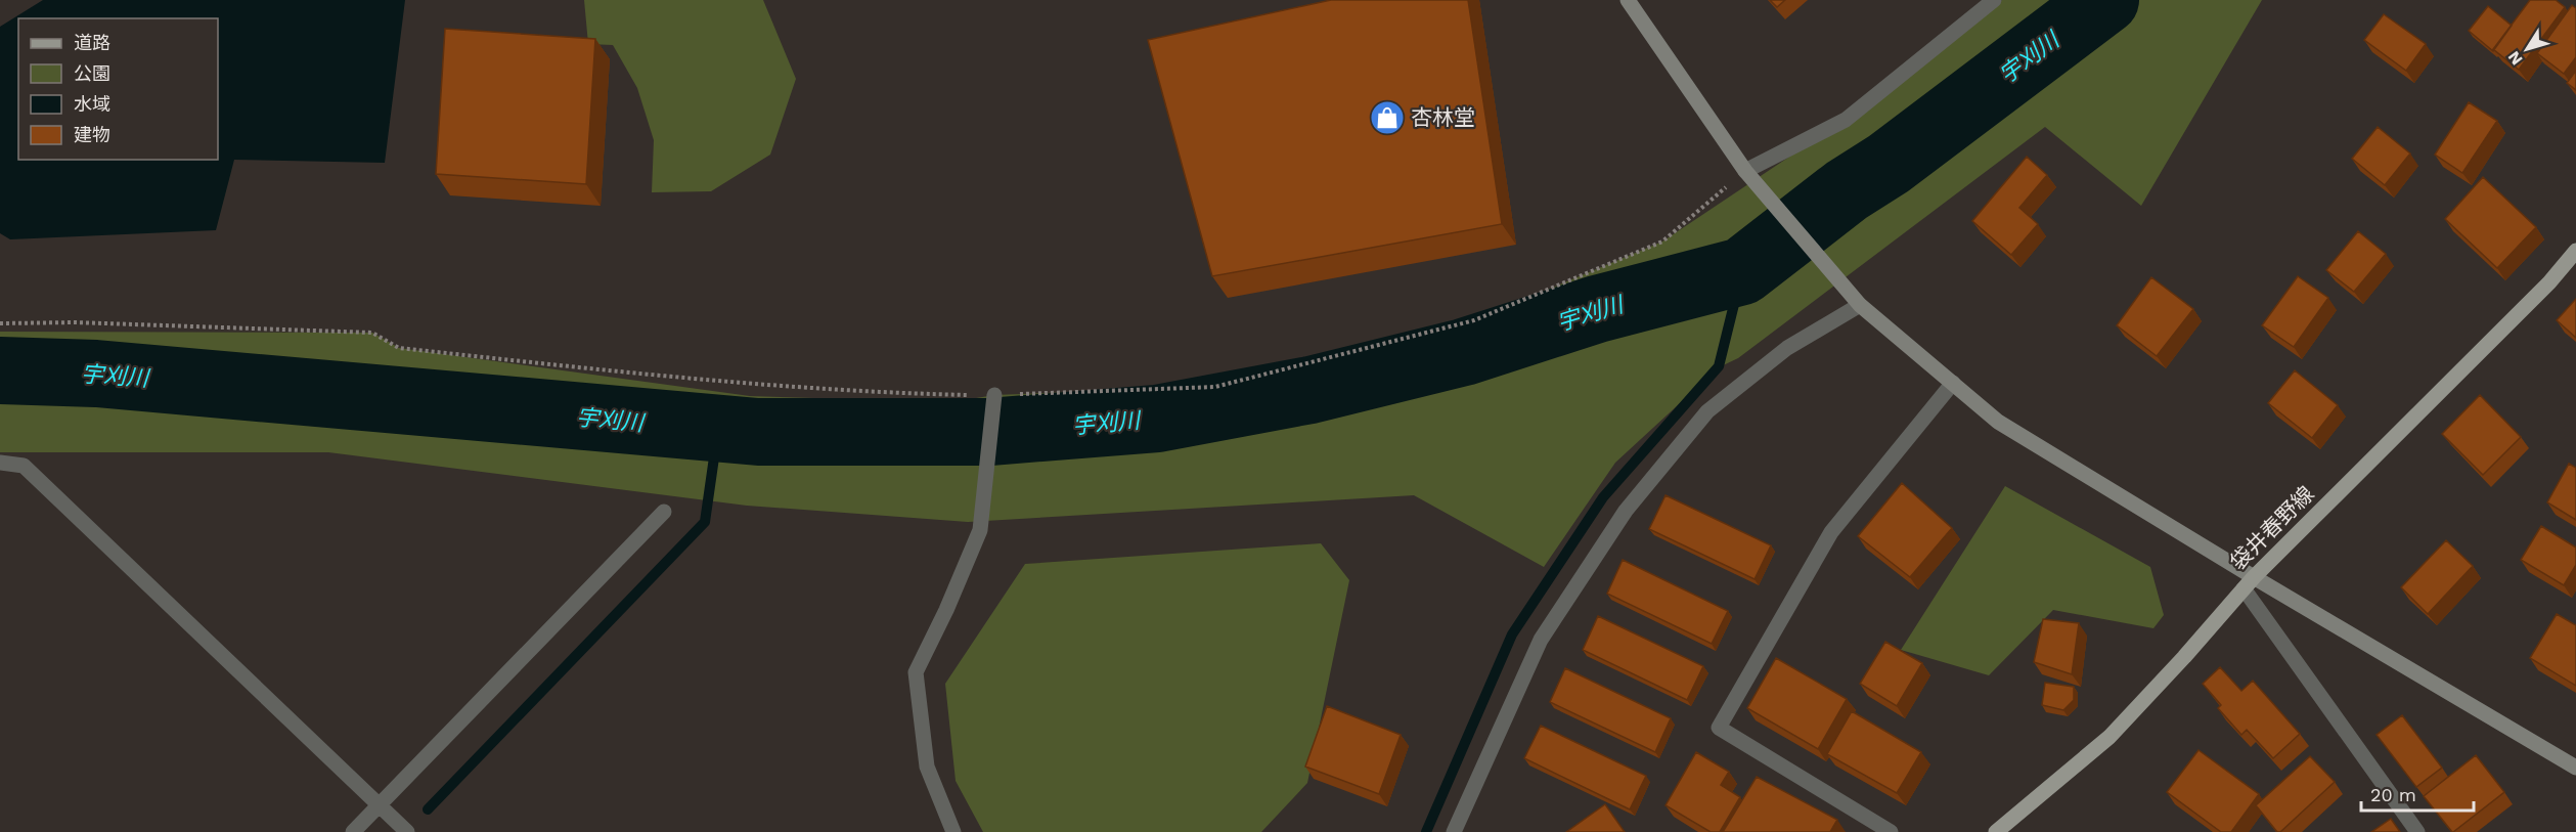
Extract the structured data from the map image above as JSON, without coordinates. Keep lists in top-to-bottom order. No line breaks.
{"streets":{"main road":["袋井春野線"]},"water":["宇刈川"],"places":{"shop":["杏林堂"]},"legend":["道路","公園","水域","建物"],"scale_bar":"20 m","north":"bottom left"}
